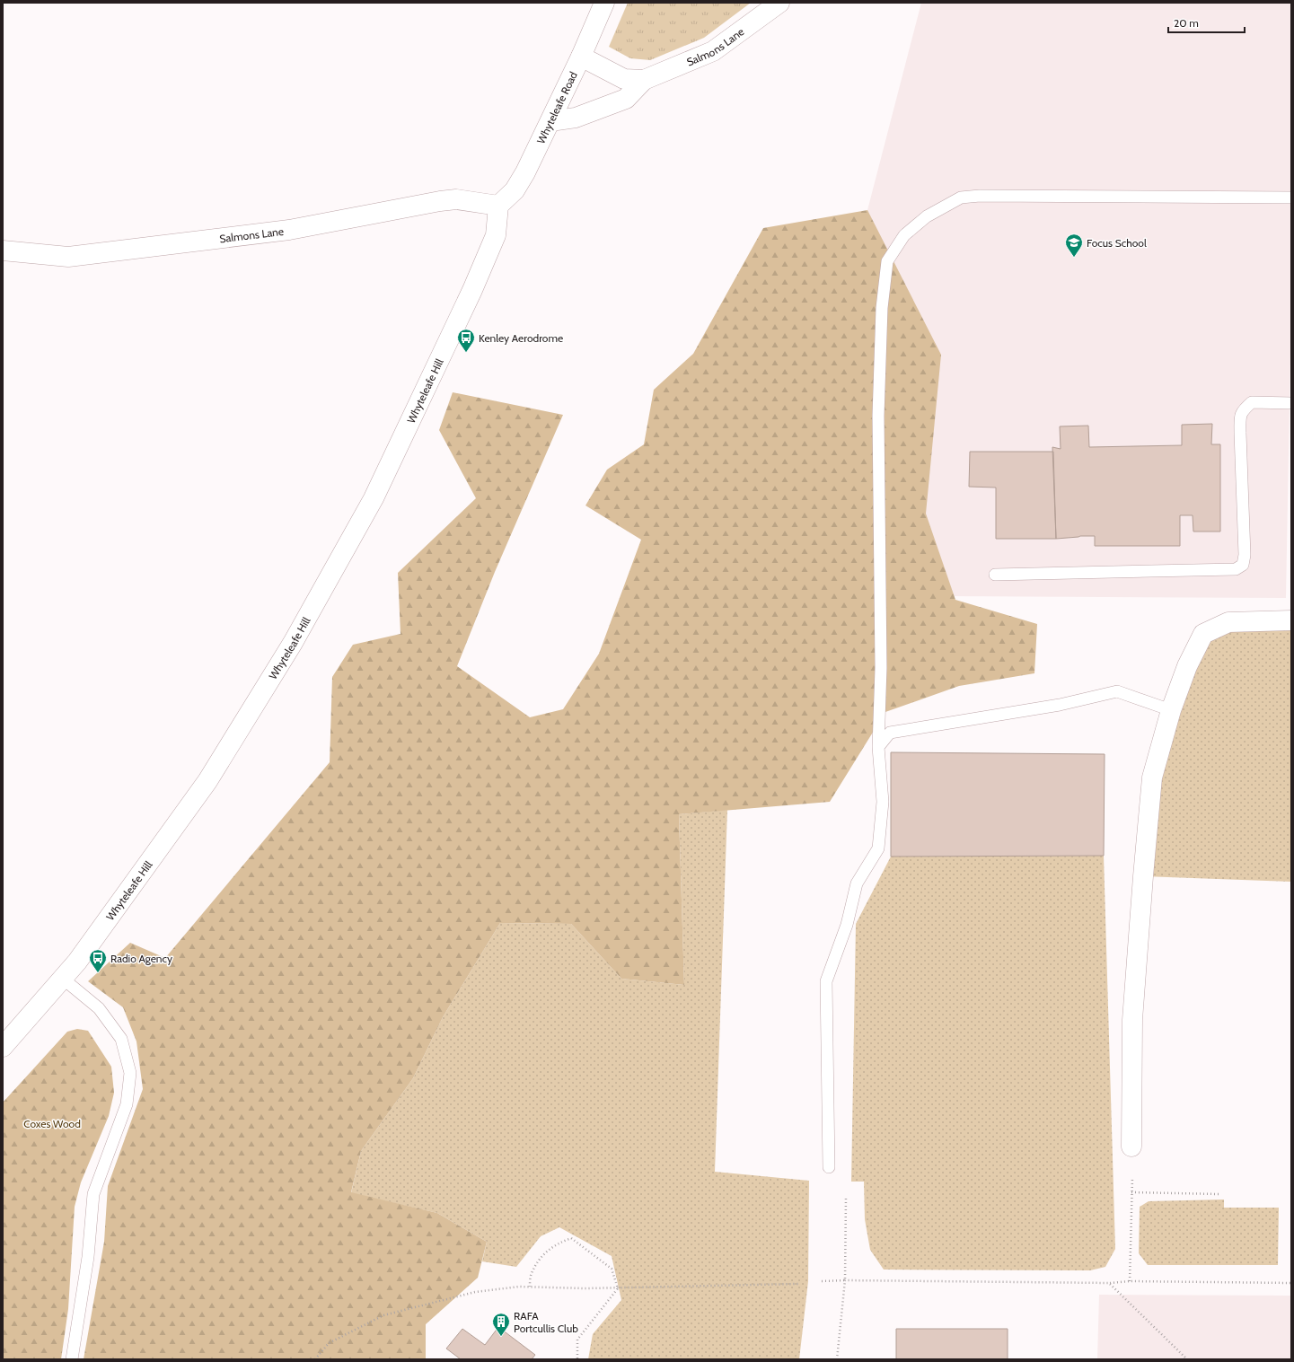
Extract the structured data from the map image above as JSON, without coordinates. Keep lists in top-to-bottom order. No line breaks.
{"streets":{"street":["Salmons Lane","Whyteleafe Road","Whyteleafe Hill"]},"crossings":[["Salmons Lane","Whyteleafe Road"],["Salmons Lane","Whyteleafe Hill"],["Whyteleafe Road","Whyteleafe Hill"]],"parks":["Coxes Wood"],"places":{"school or university":["Focus School"],"bus stop":["Kenley Aerodrome","Radio Agency"],"building":["RAFA Portcullis Club"]},"scale_bar":"20 m"}
